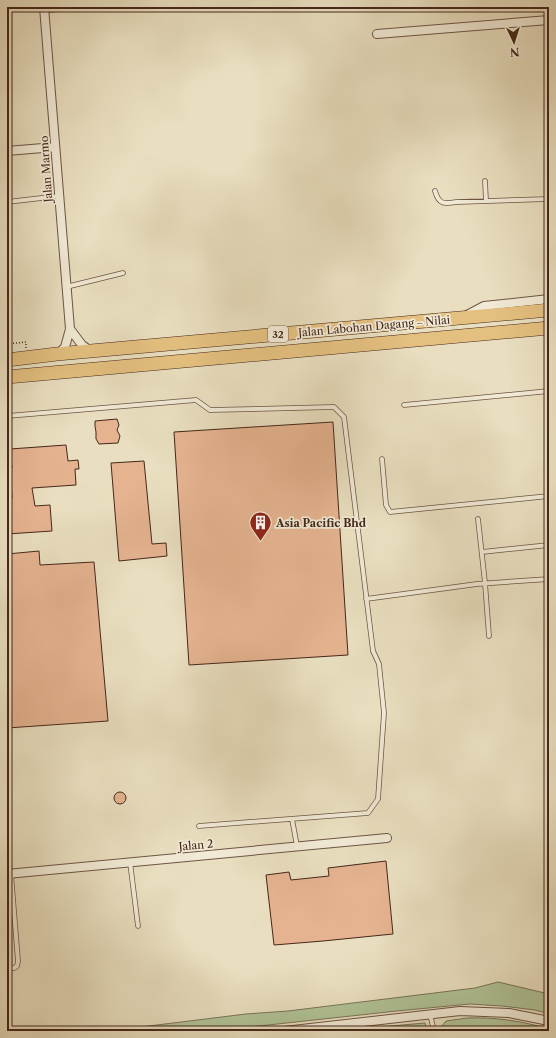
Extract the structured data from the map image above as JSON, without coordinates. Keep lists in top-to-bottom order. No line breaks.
{"streets":{"main road":["Jalan Labohan Dagang ‒ Nilai","32"],"street":["Jalan Marmo","Jalan 2"]},"places":{"building":["Asia Pacific Bhd"]},"north":"bottom"}
